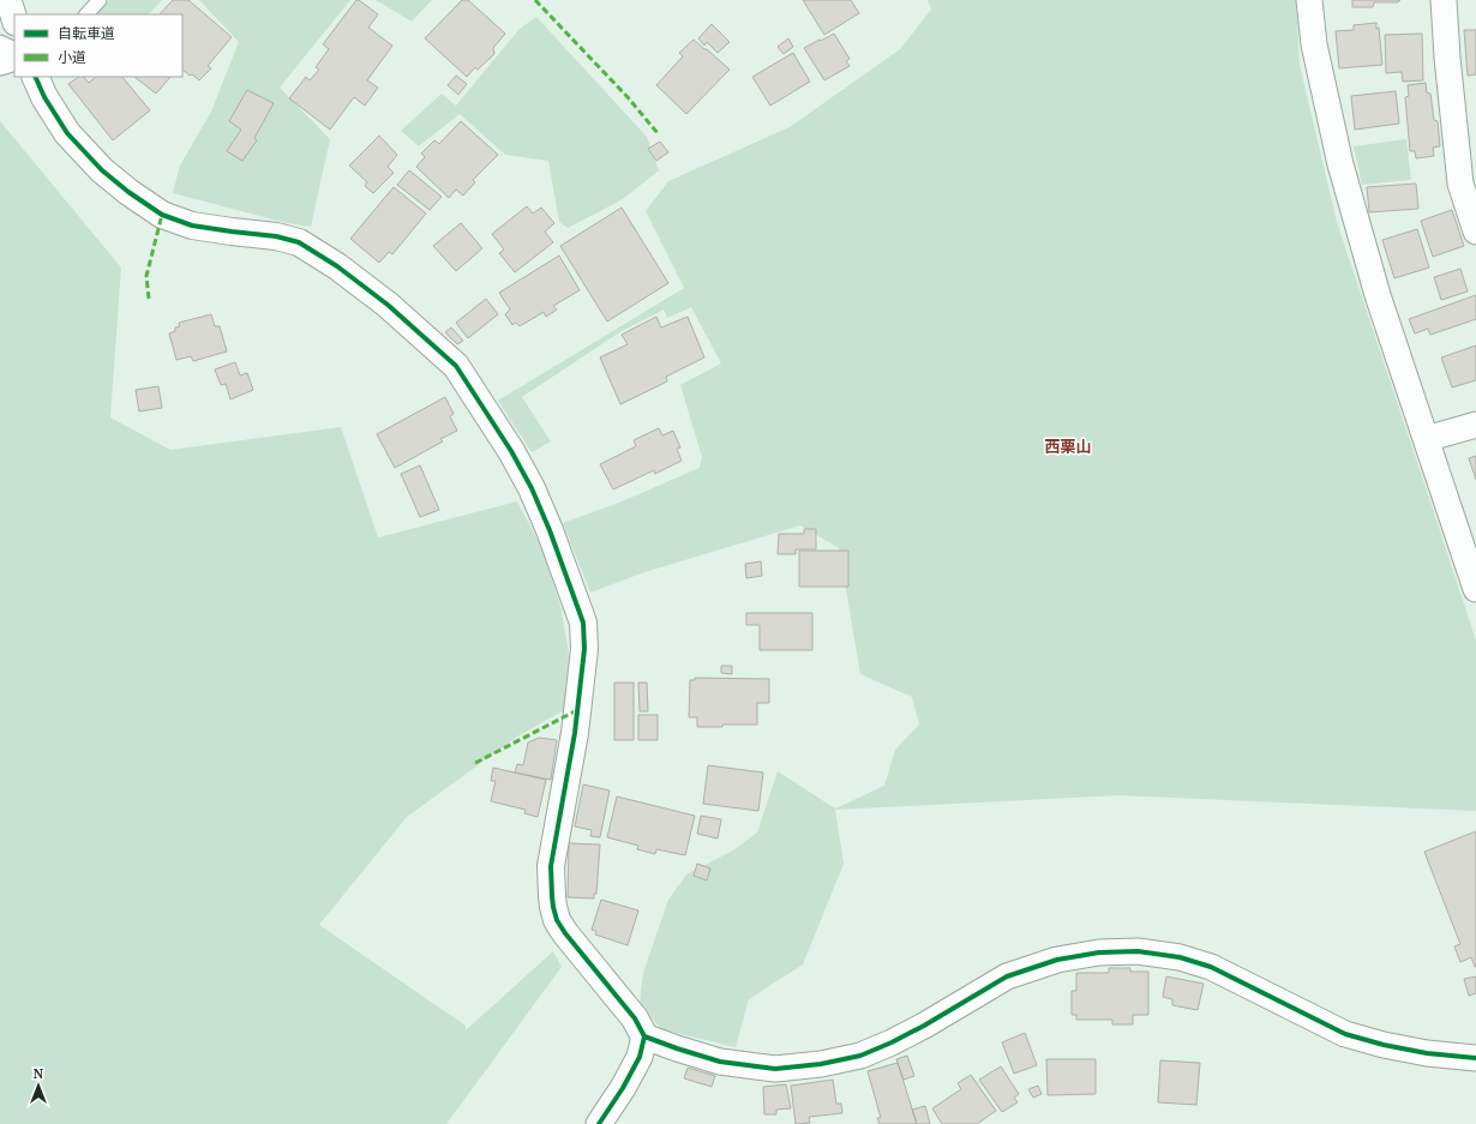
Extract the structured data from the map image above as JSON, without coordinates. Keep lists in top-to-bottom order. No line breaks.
{"districts":["西栗山"],"legend":["自転車道","小道"],"north":"top"}
